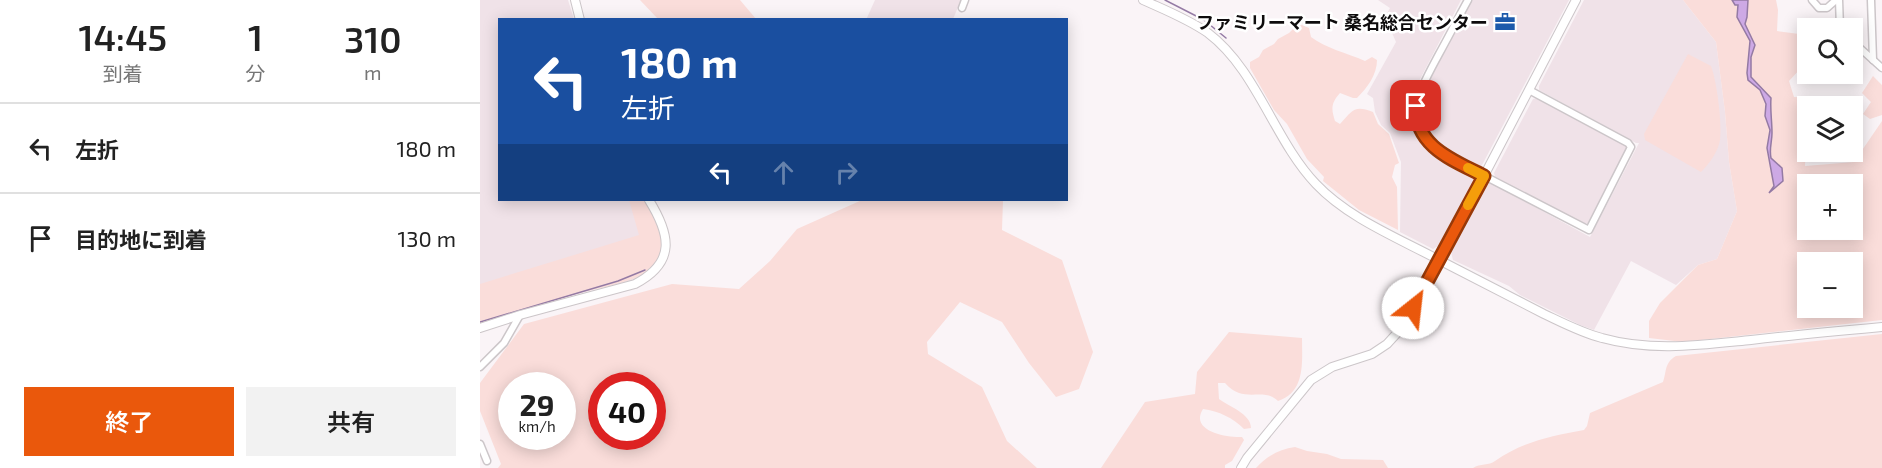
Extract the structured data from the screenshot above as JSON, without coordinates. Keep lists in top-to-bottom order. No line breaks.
{"places":{"office":["ファミリーマート 桑名総合センター"]},"page":{"eta":["14:45","到着","1","分","310","m"],"map_buttons":["+","−"],"turn":["180 m","左折"],"list":[{"name":"左折","value":"180 m"},{"name":"目的地に到着","value":"130 m"}],"speed":"29 km/h","limit":"40","buttons":["終了","共有"]}}
